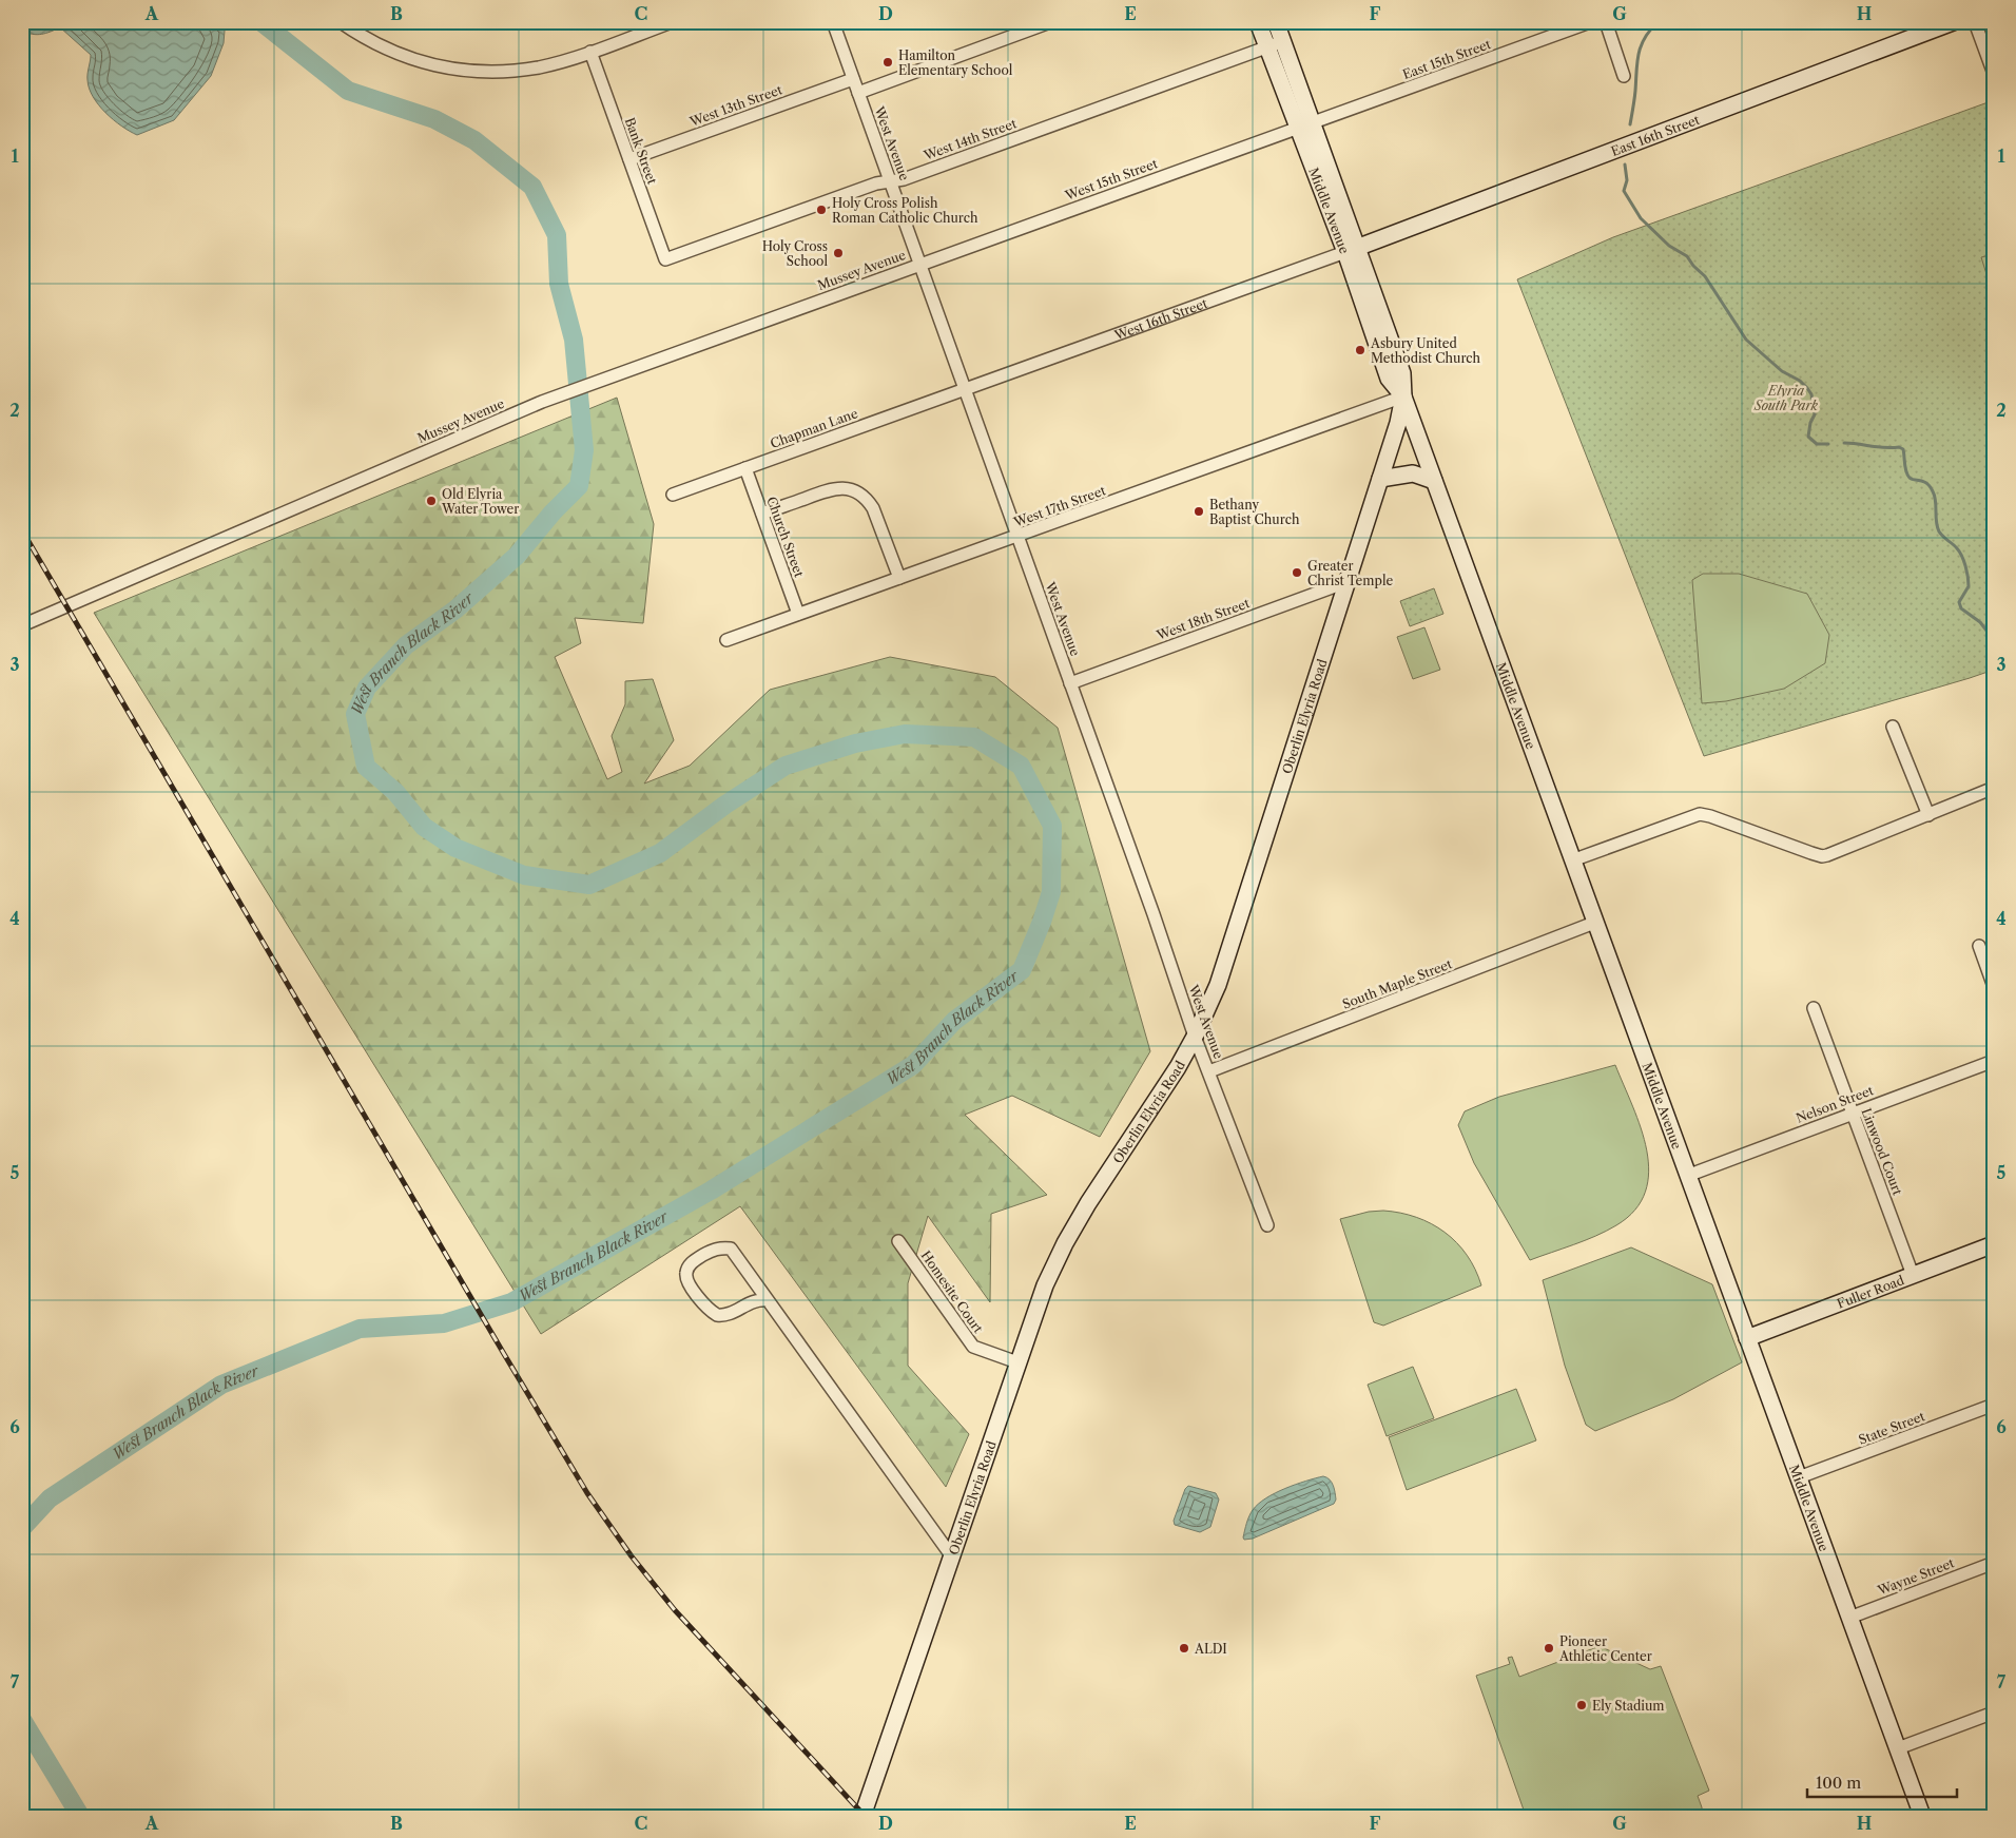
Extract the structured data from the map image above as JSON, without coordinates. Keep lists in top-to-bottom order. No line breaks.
{"streets":{"street":["East 15th Street","West 13th Street","East 16th Street","West 14th Street","West Avenue","Bank Street","West 15th Street","Middle Avenue","Mussey Avenue","West 16th Street","Chapman Lane","West 17th Street","Church Street","West 18th Street","Oberlin Elyria Road","South Maple Street","Nelson Street","Linwood Court","Homesite Court","Fuller Road","State Street","Wayne Street"]},"crossings":[["East 15th Street","West 15th Street"],["East 15th Street","Middle Avenue"],["West 13th Street","West Avenue"],["West 13th Street","Bank Street"],["East 16th Street","Middle Avenue"],["East 16th Street","West 16th Street"],["West 14th Street","West Avenue"],["West 14th Street","Bank Street"],["West 14th Street","Middle Avenue"],["West Avenue","West 15th Street"],["West Avenue","Mussey Avenue"],["West Avenue","West 16th Street"],["West Avenue","Chapman Lane"],["West Avenue","West 17th Street"],["West Avenue","West 18th Street"],["West Avenue","Oberlin Elyria Road"],["West Avenue","South Maple Street"],["West 15th Street","Middle Avenue"],["West 15th Street","Mussey Avenue"],["Middle Avenue","West 16th Street"],["Middle Avenue","West 17th Street"],["Middle Avenue","Oberlin Elyria Road"],["Middle Avenue","South Maple Street"],["Middle Avenue","Nelson Street"],["Middle Avenue","Fuller Road"],["Middle Avenue","State Street"],["Middle Avenue","Wayne Street"],["West 16th Street","Chapman Lane"],["Chapman Lane","Church Street"],["West 17th Street","Church Street"],["West 17th Street","Oberlin Elyria Road"],["West 18th Street","Oberlin Elyria Road"],["Oberlin Elyria Road","Homesite Court"],["Nelson Street","Linwood Court"],["Linwood Court","Fuller Road"]],"water":["West Branch Black River"],"parks":["Elyria South Park"],"places":["Hamilton Elementary School","Holy Cross Polish Roman Catholic Church","Holy Cross School","Asbury United Methodist Church","Old Elyria Water Tower","Bethany Baptist Church","Greater Christ Temple","ALDI","Pioneer Athletic Center","Ely Stadium"],"scale_bar":"100 m","grid":{"columns":["A","B","C","D","E","F","G","H"],"rows":["1","2","3","4","5","6","7"]}}
